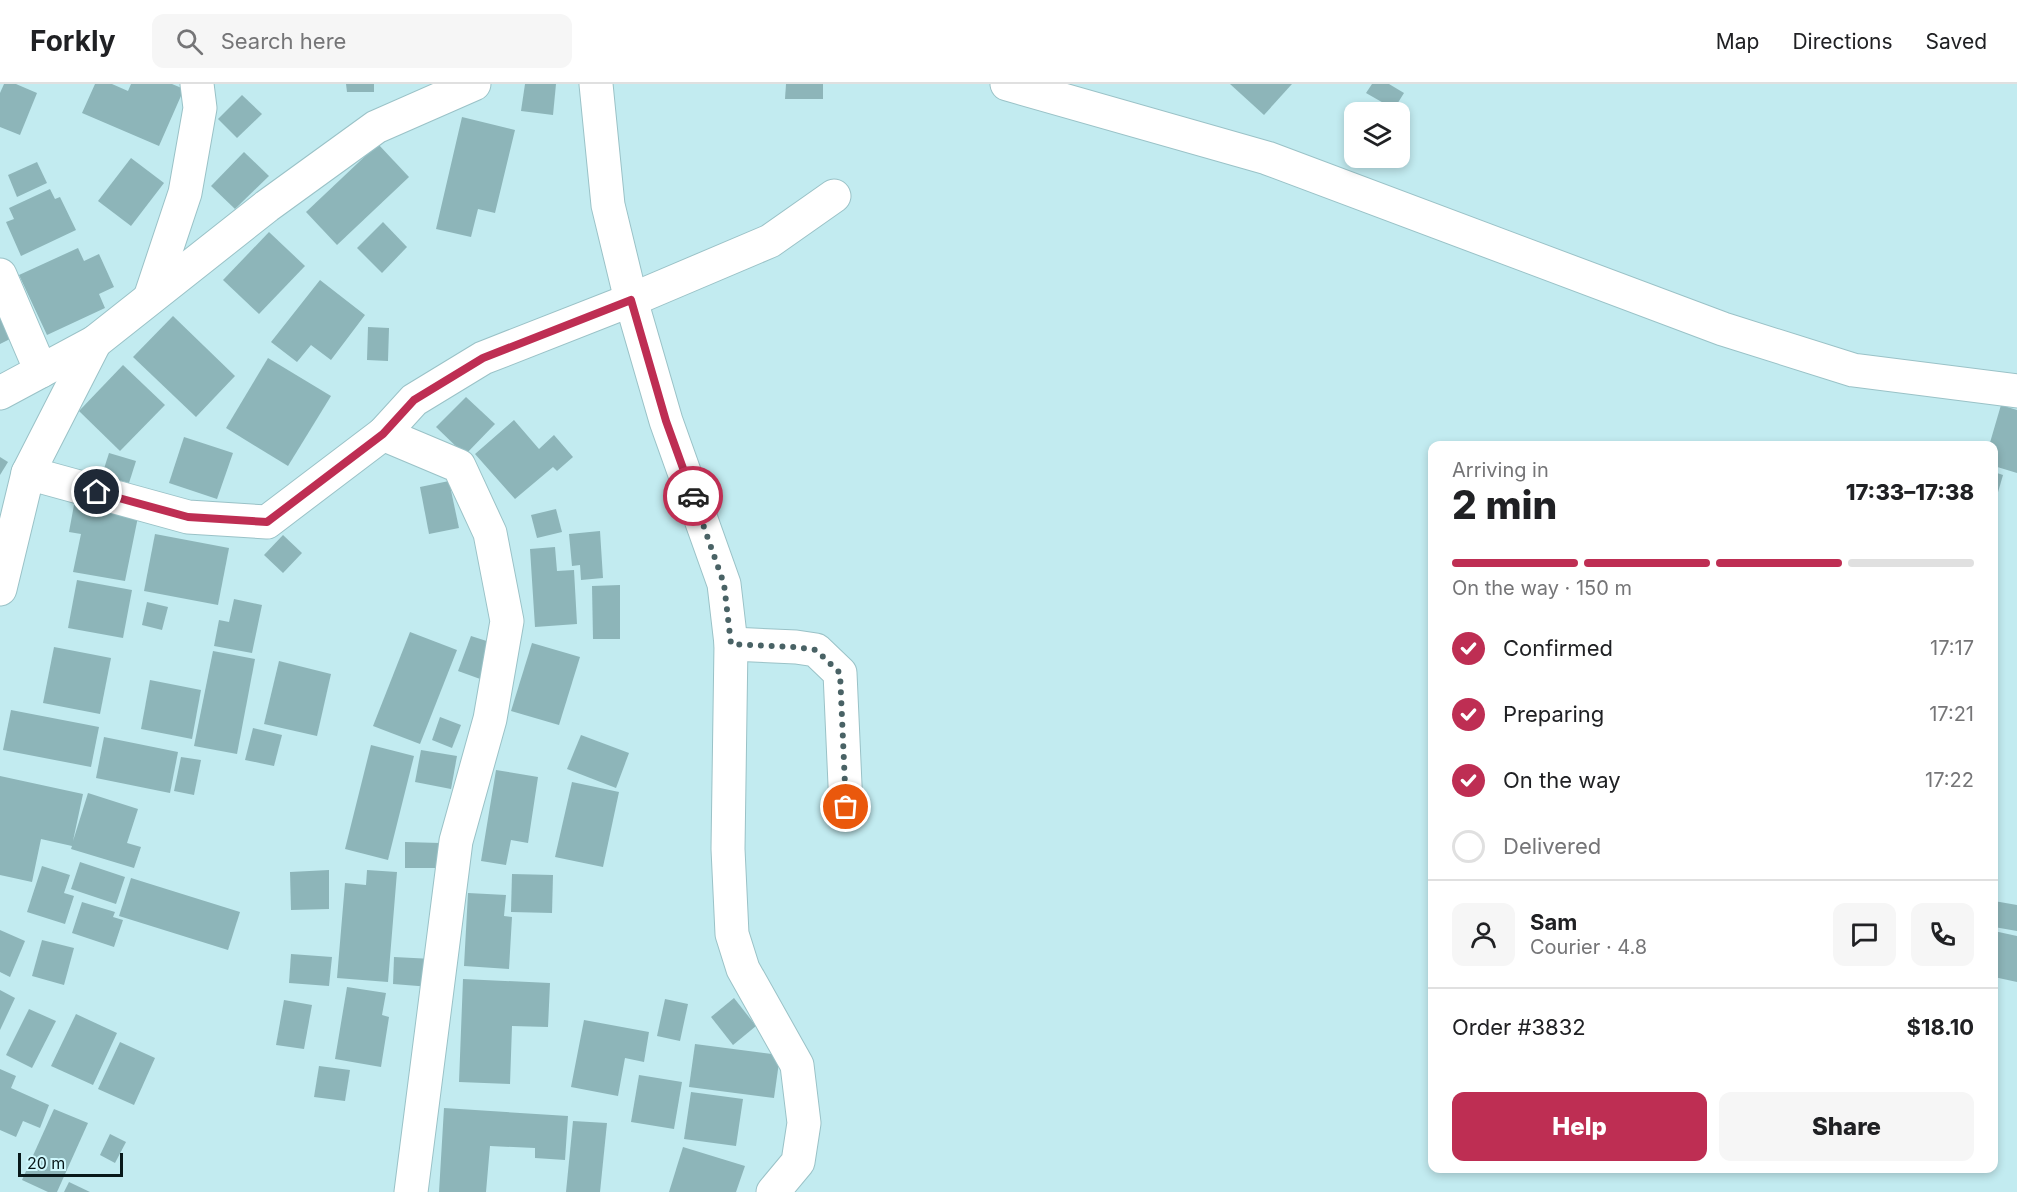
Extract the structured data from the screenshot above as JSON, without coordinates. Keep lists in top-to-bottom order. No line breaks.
{"scale_bar":"20 m","page":{"header":"Forkly","search":"Search here","nav":["Map","Directions","Saved"],"heading":["2 min","Arriving in","17:33–17:38"],"panel":["Sam","Courier · 4.8","Order #3832","$18.10"],"bar":"On the way · 150 m","list":[["Confirmed","17:17"],["Preparing","17:21"],["On the way","17:22"],"Delivered"],"buttons":["Help","Share"],"scale":"20 m"}}
